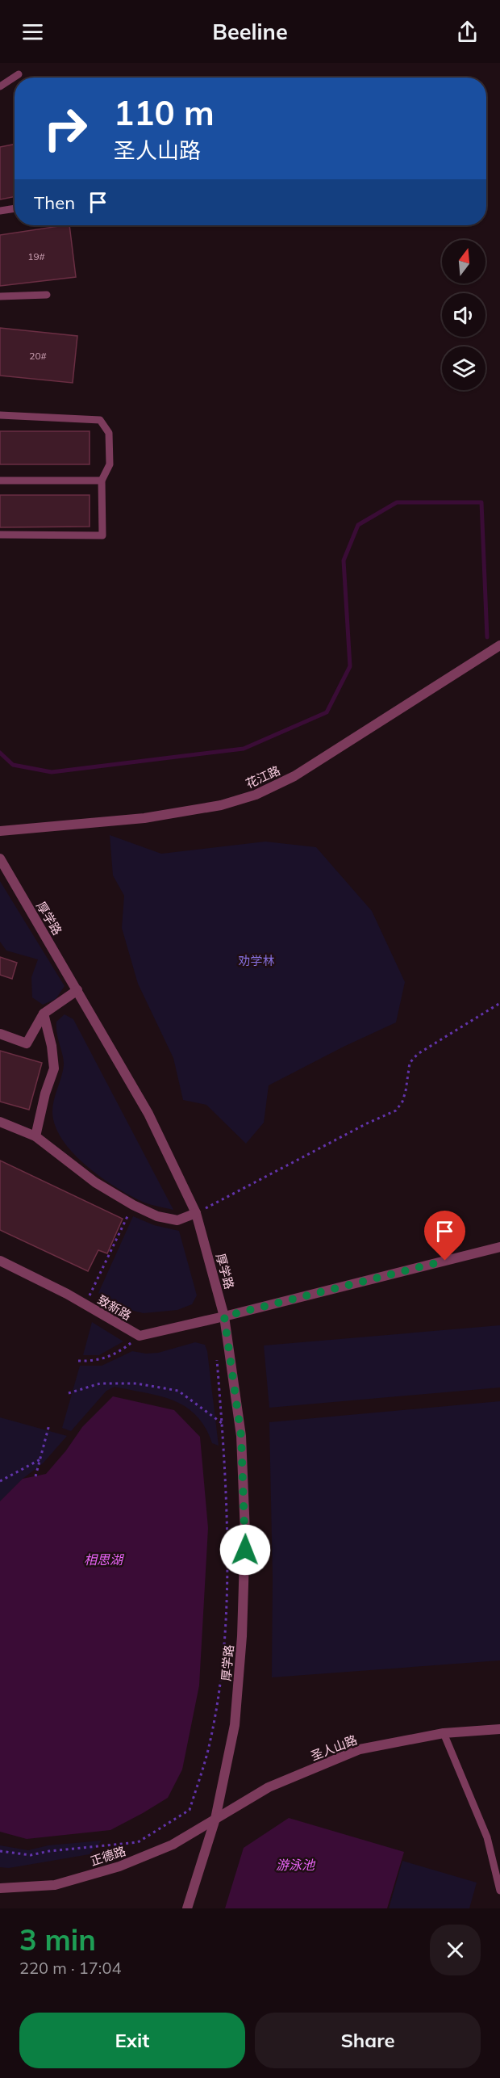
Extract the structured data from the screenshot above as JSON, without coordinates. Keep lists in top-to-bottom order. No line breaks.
{"streets":{"street":["花江路","厚学路","致新路","圣人山路","正德路"]},"crossings":[["厚学路","致新路"],["厚学路","圣人山路"],["厚学路","正德路"],["圣人山路","正德路"]],"water":["相思湖","游泳池"],"parks":["劝学林"],"house_numbers":["19#","20#"],"north":"top","page":{"header":"Beeline","turn":["110 m","圣人山路"],"then":"Then","heading":["3 min","220 m · 17:04"],"buttons":["Exit","Share"]}}
